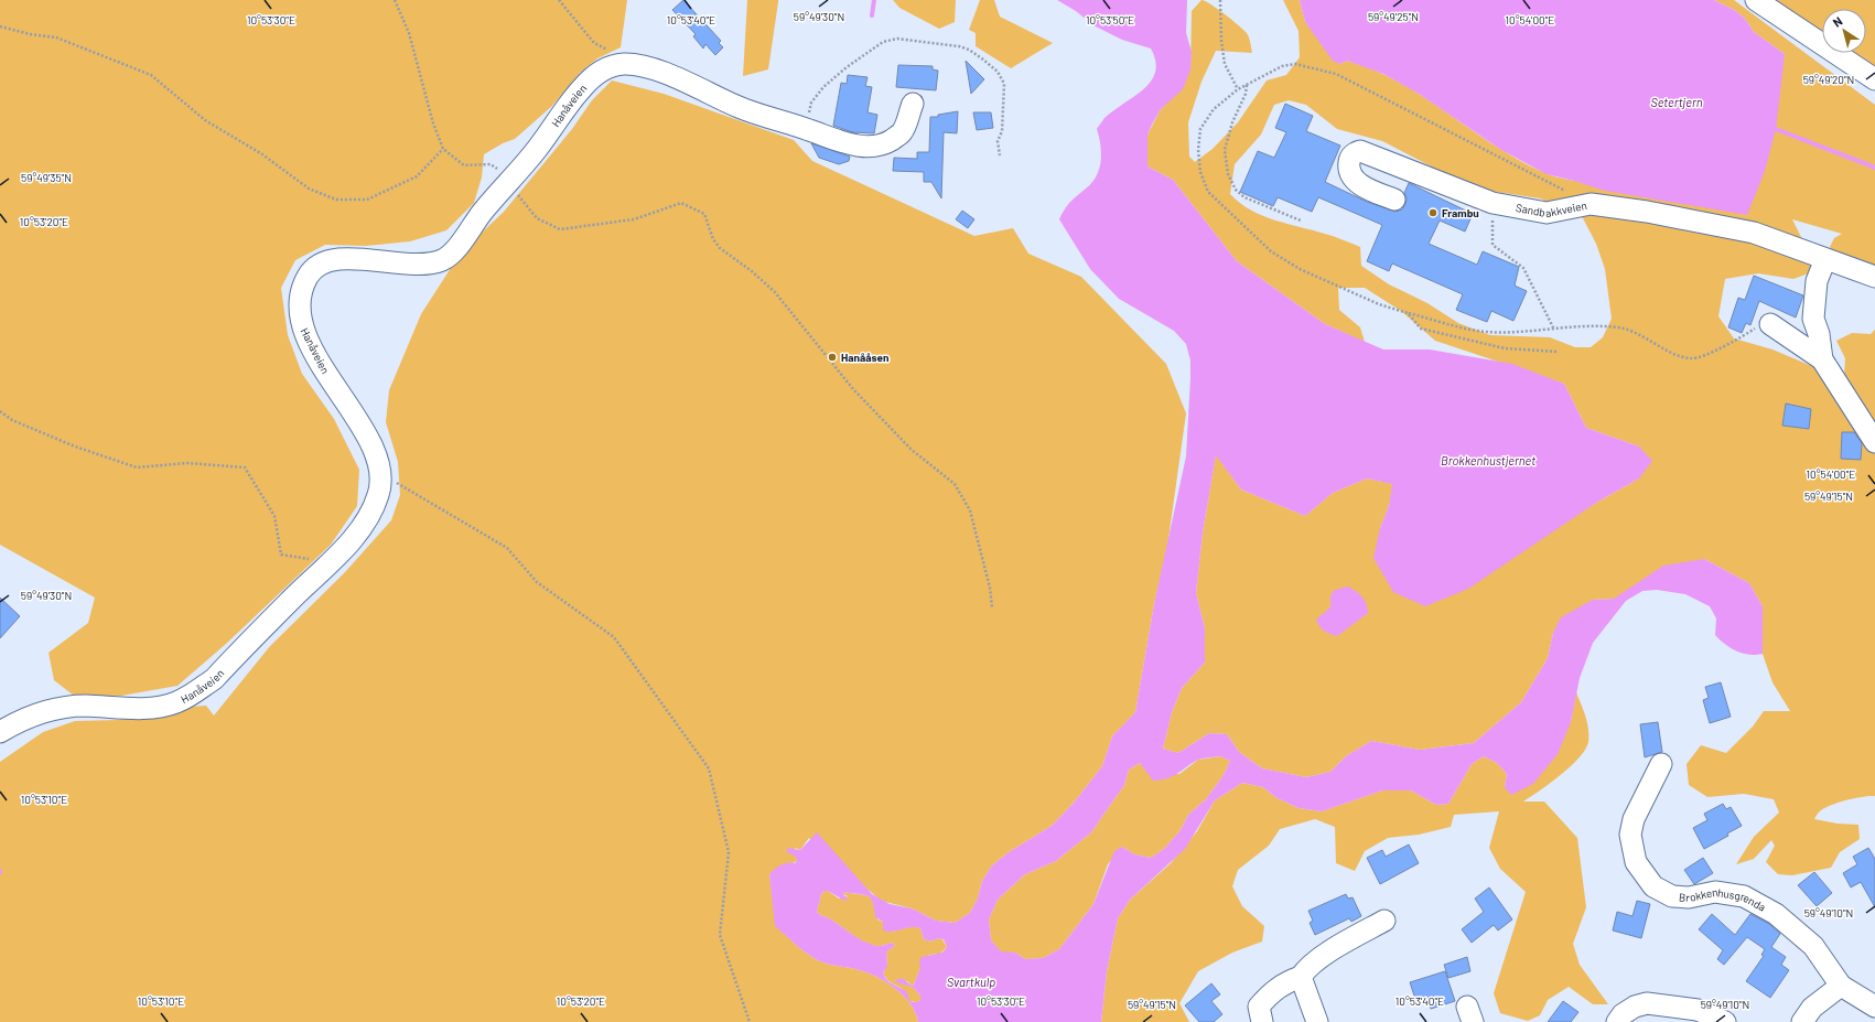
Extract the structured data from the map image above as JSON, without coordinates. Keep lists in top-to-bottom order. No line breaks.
{"streets":{"street":["Hanåveien","Sandbakkveien","Brokkenhusgrenda"]},"water":["Setertjern","Brokkenhustjernet","Svartkulp"],"places":["Frambu","Hanååsen"],"north":"top left","coordinates":["59°49'30\"N","59°49'25\"N","10°53'30\"E","10°53'40\"E","10°53'50\"E","10°54'00\"E","59°49'20\"N","59°49'35\"N","10°53'20\"E","59°49'15\"N","10°53'10\"E","59°49'10\"N"]}
